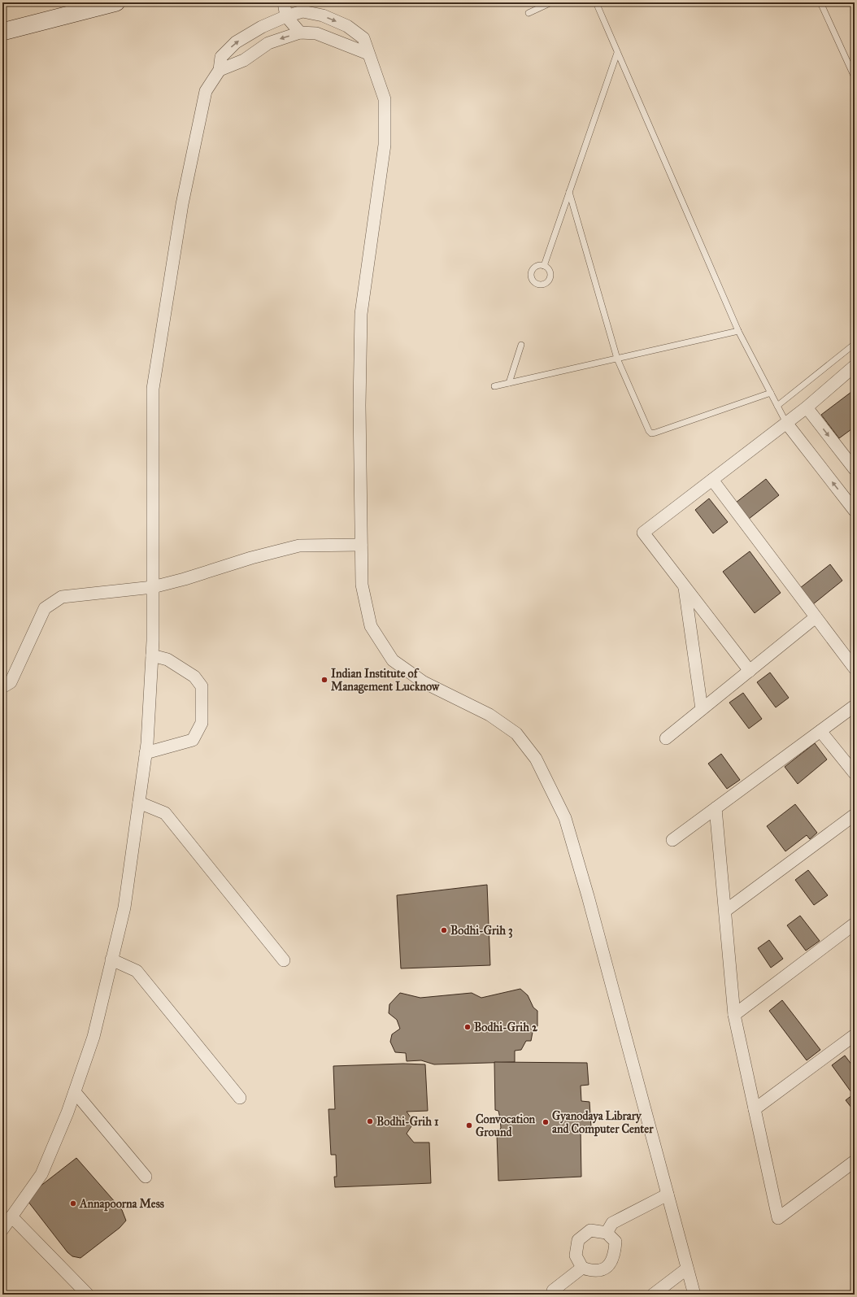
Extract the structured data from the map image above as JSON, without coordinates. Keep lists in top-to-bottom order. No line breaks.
{"places":["Indian Institute of Management Lucknow","Bodhi-Grih 3","Bodhi-Grih 2","Bodhi-Grih 1","Gyanodaya Library and Computer Center","Convocation Ground","Annapoorna Mess"]}
